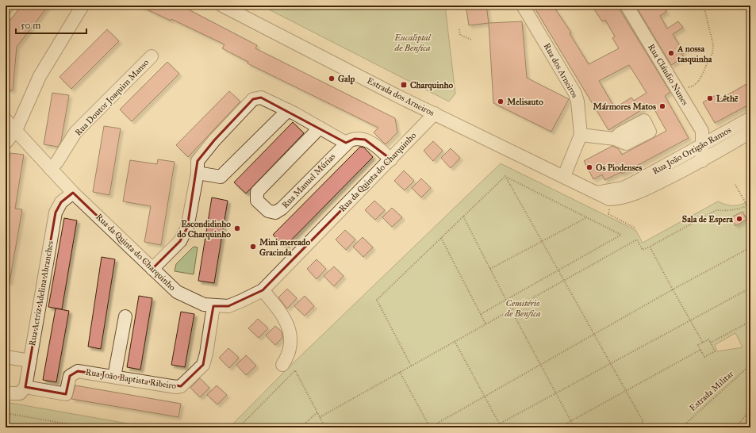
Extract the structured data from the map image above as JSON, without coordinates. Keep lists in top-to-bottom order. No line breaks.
{"streets":{"street":["Rua dos Arneiros","Rua Cláudio Nunes","Estrada dos Arneiros","Rua Doutor Joaquim Manso","Rua João Ortigão Ramos","Rua da Quinta do Charquinho","Rua Manuel Múrias","Rua Actriz Adelina Abranches","Rua João Baptista Ribeiro"],"path":["Estrada Militar"]},"crossings":[["Rua dos Arneiros","Estrada dos Arneiros"],["Rua Cláudio Nunes","Rua João Ortigão Ramos"],["Estrada dos Arneiros","Rua João Ortigão Ramos"],["Estrada dos Arneiros","Rua da Quinta do Charquinho"],["Rua Doutor Joaquim Manso","Rua da Quinta do Charquinho"],["Rua da Quinta do Charquinho","Rua Actriz Adelina Abranches"],["Rua da Quinta do Charquinho","Rua João Baptista Ribeiro"],["Rua Actriz Adelina Abranches","Rua João Baptista Ribeiro"]],"parks":["Eucaliptal de Benfica","Cemitério de Benfica"],"places":{"other":["A nossa tasquinha","Galp","Lḗthē","Melisauto","Mármores Matos","Os Piodenses","Sala de Espera","Escondidinho do Charquinho","Mini mercado Gracinda"],"transit":["Charquinho"]},"scale_bar":"50 m"}
